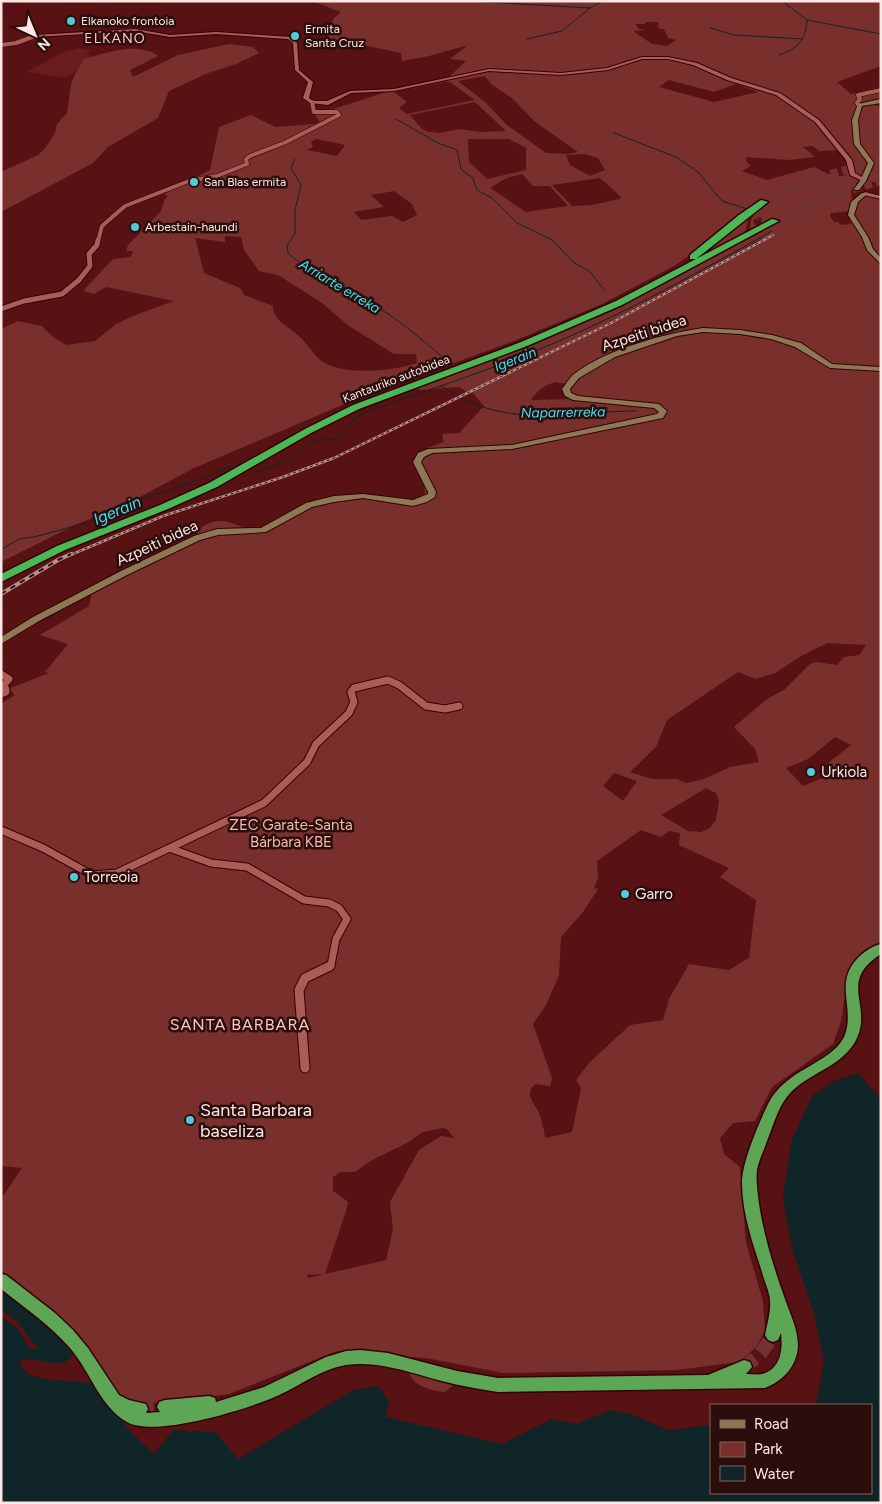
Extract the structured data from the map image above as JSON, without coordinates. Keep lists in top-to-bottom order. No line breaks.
{"streets":{"highway":["Kantauriko autobidea"],"main road":["Azpeiti bidea"]},"districts":["ELKANO","SANTA BARBARA"],"water":["Arriarte erreka","Igerain","Naparrerreka"],"parks":["ZEC Garate-Santa Bárbara KBE"],"places":["Elkanoko frontoia","Ermita Santa Cruz","San Blas ermita","Arbestain-haundi","Urkiola","Torreoia","Garro","Santa Barbara baseliza"],"legend":["Road","Park","Water"],"north":"bottom right"}
